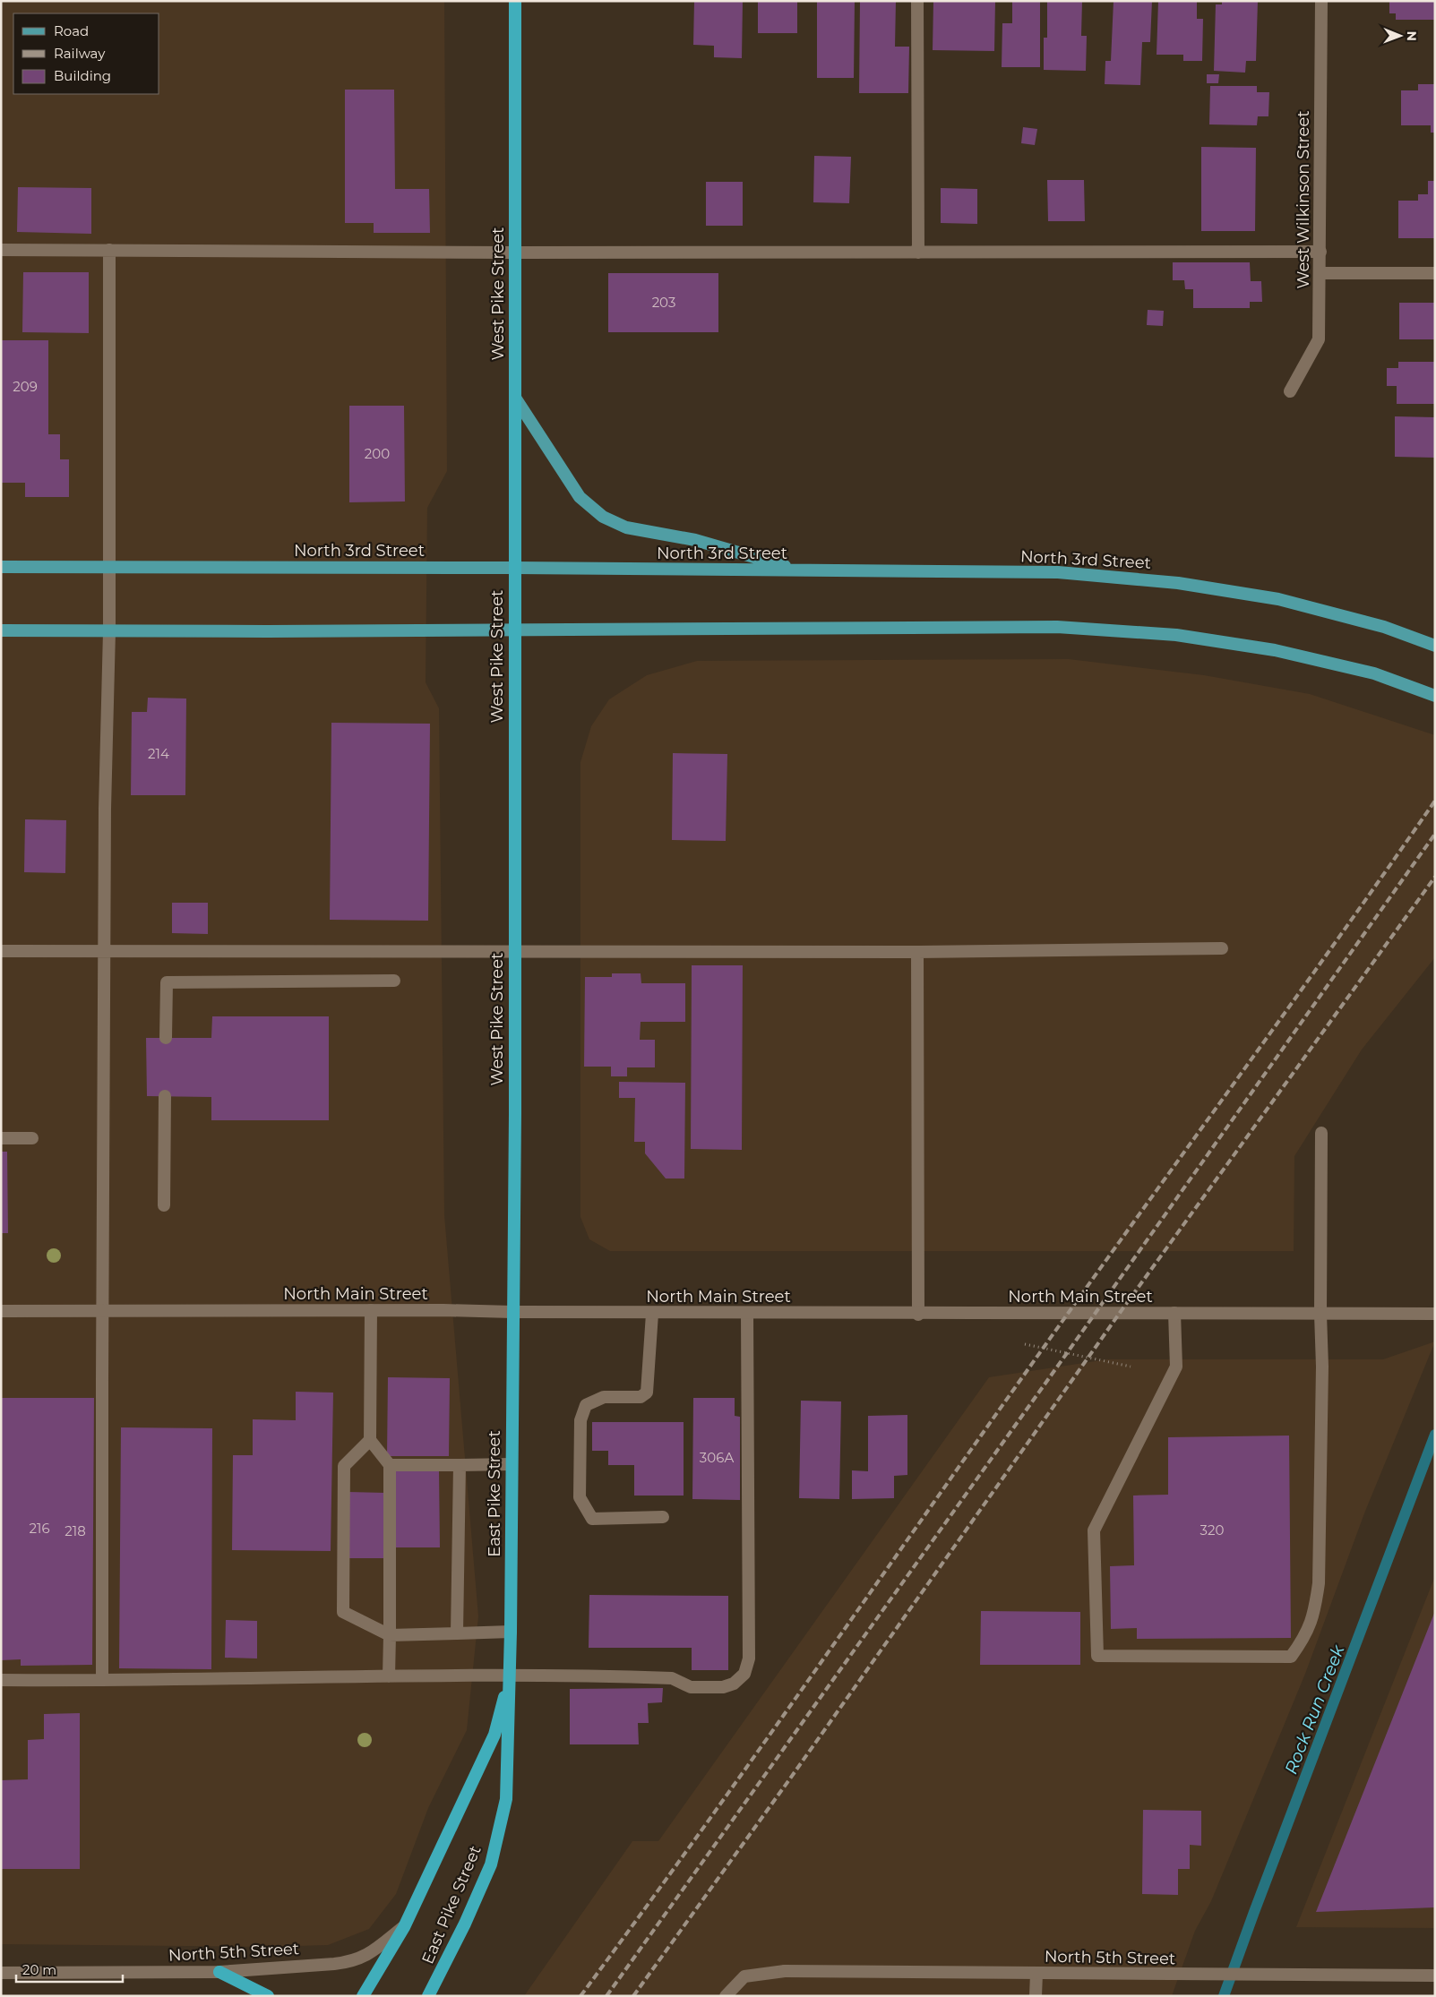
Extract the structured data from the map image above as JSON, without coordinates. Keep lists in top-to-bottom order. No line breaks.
{"streets":{"highway":["West Pike Street","East Pike Street"],"main road":["North 3rd Street"],"street":["West Wilkinson Street","North Main Street","North 5th Street"]},"crossings":[["West Pike Street","North 3rd Street"],["West Pike Street","North Main Street"],["West Pike Street","East Pike Street"],["North Main Street","East Pike Street"],["East Pike Street","North 5th Street"]],"water":["Rock Run Creek"],"house_numbers":["203","209","200","214","306A","216","320","218"],"legend":["Road","Railway","Building"],"scale_bar":"20 m","north":"right"}
